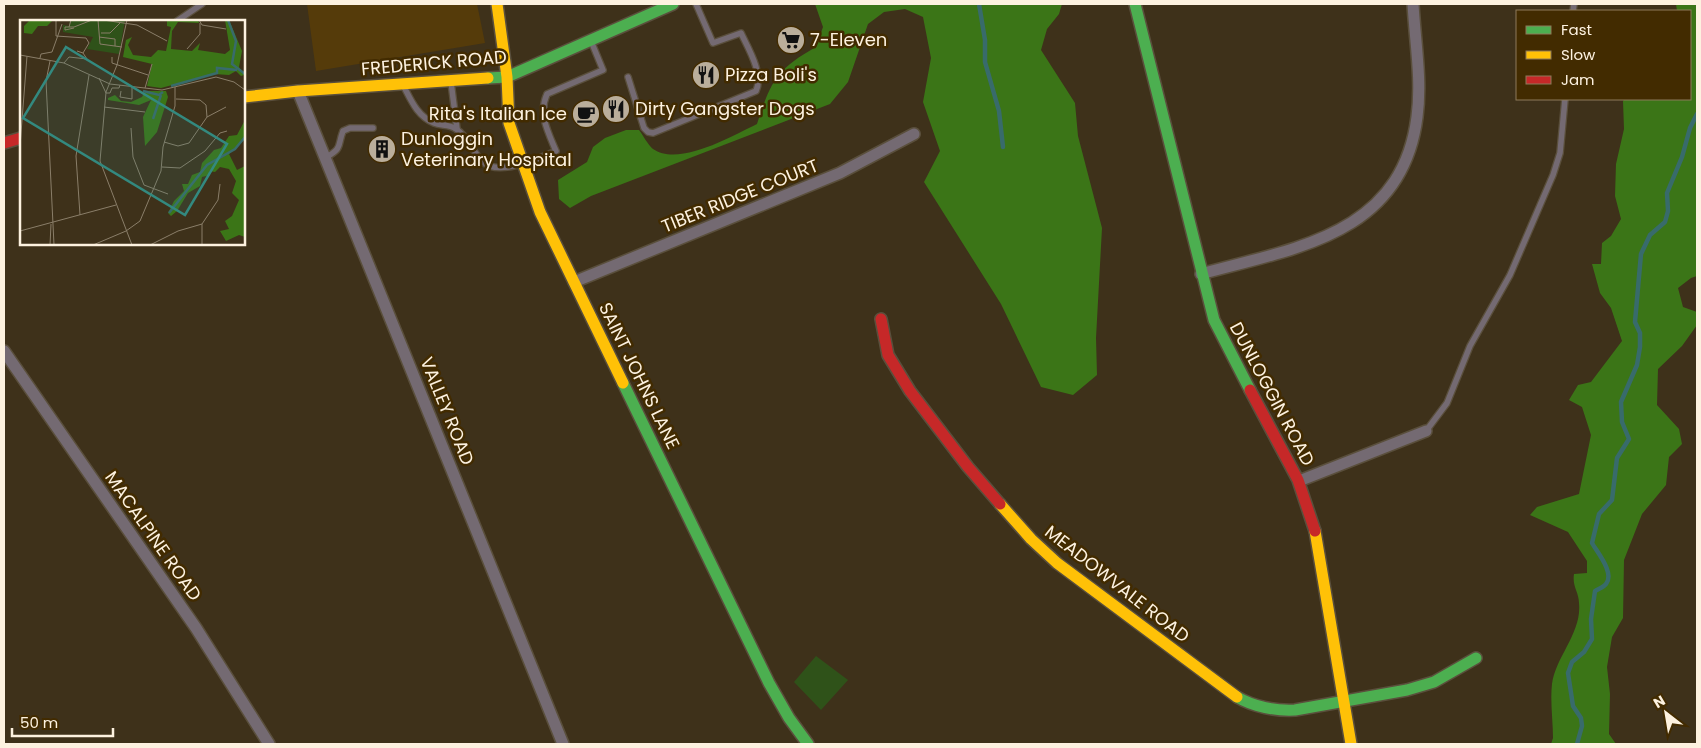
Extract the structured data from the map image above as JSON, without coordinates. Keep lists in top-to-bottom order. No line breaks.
{"streets":{"street":["FREDERICK ROAD","TIBER RIDGE COURT","SAINT JOHNS LANE","DUNLOGGIN ROAD","VALLEY ROAD","MACALPINE ROAD","MEADOWVALE ROAD"]},"crossings":[["FREDERICK ROAD","SAINT JOHNS LANE"],["FREDERICK ROAD","VALLEY ROAD"],["TIBER RIDGE COURT","SAINT JOHNS LANE"],["DUNLOGGIN ROAD","MEADOWVALE ROAD"]],"places":{"supermarket":["7-Eleven"],"restaurant":["Pizza Boli's","Dirty Gangster Dogs"],"cafe":["Rita's Italian Ice"],"building":["Dunloggin Veterinary Hospital"]},"legend":["Fast","Slow","Jam"],"scale_bar":"50 m","north":"top left"}
